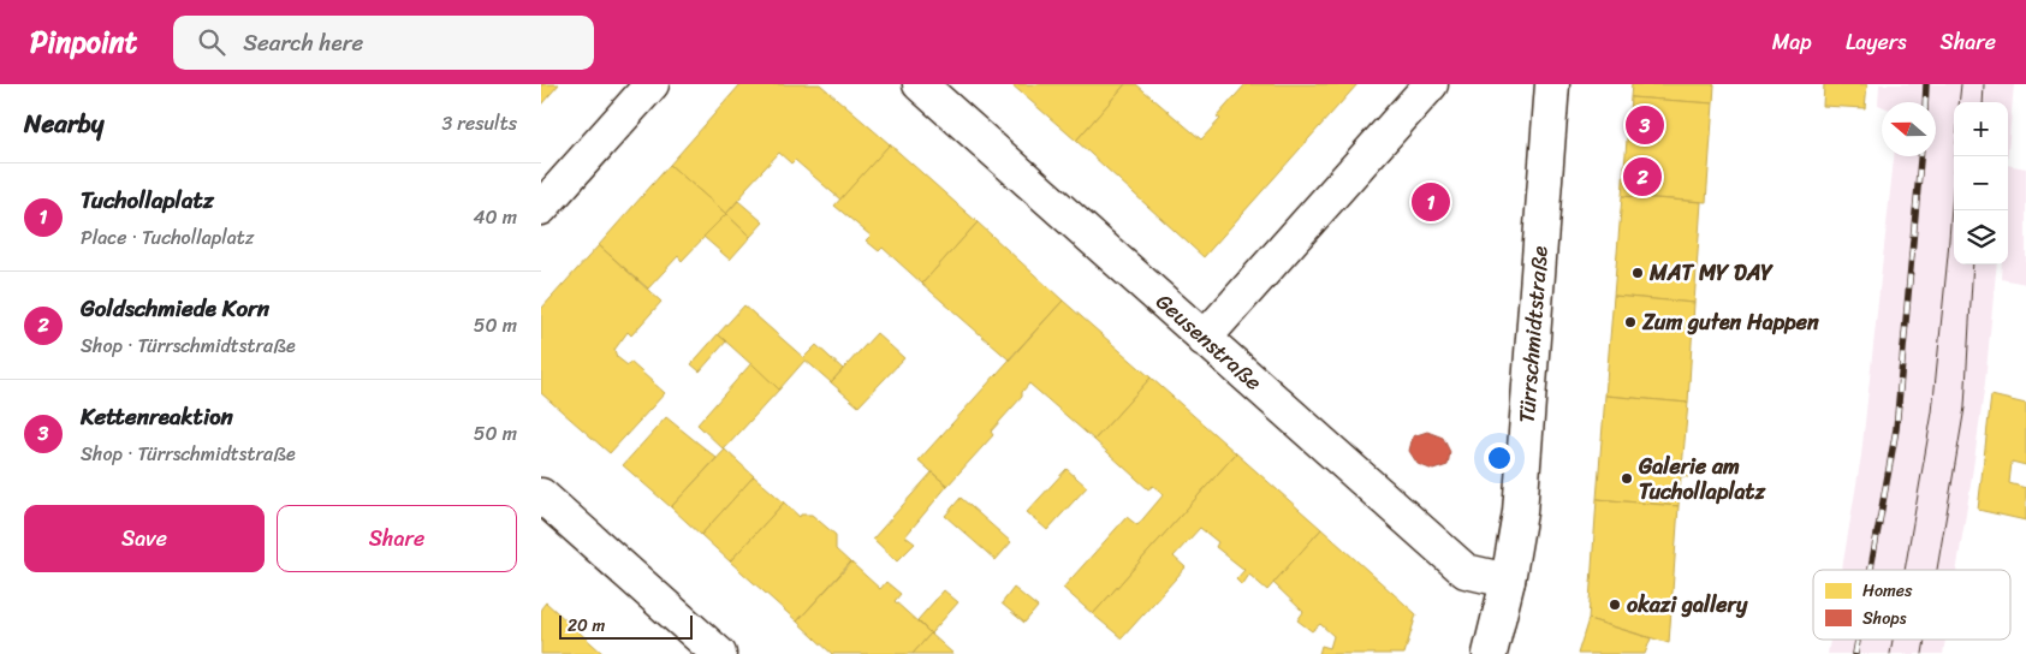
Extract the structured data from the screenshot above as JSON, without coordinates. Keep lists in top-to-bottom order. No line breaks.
{"streets":{"street":["Türrschmidtstraße","Geusenstraße"]},"crossings":[["Türrschmidtstraße","Geusenstraße"]],"places":["MAT MY DAY","Zum guten Happen","Galerie am Tuchollaplatz","okazi gallery"],"legend":["Homes","Shops"],"scale_bar":"20 m","north":"left","page":{"header":"Pinpoint","search":"Search here","nav":["Map","Layers","Share"],"heading":["Nearby","3 results"],"map_buttons":["+","−"],"pins":["3","2","1"],"list":[{"mark":"1","name":"Tuchollaplatz","note":"Place · Tuchollaplatz","value":"40 m"},{"mark":"2","name":"Goldschmiede Korn","note":"Shop · Türrschmidtstraße","value":"50 m"},{"mark":"3","name":"Kettenreaktion","note":"Shop · Türrschmidtstraße","value":"50 m"}],"buttons":["Save","Share"],"scale":"20 m"}}
